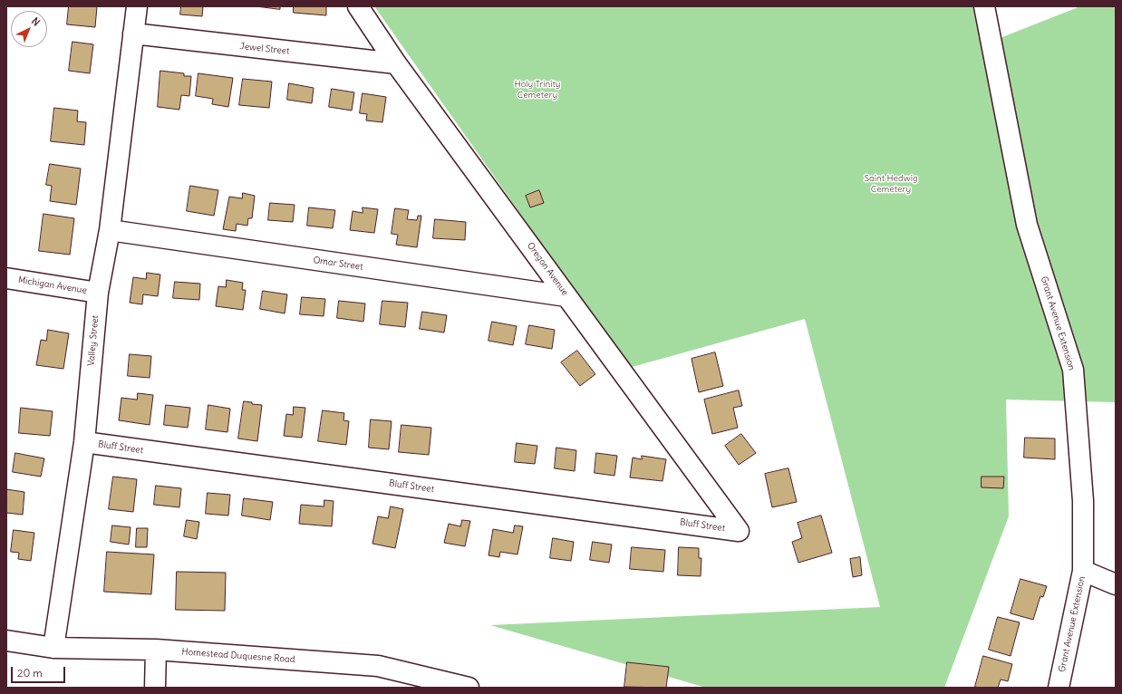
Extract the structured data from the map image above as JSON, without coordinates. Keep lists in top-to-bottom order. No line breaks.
{"streets":{"street":["Jewel Street","Omar Street","Oregon Avenue","Michigan Avenue","Grant Avenue Extension","Valley Street","Bluff Street","Homestead Duquesne Road"]},"crossings":[["Jewel Street","Oregon Avenue"],["Jewel Street","Valley Street"],["Omar Street","Oregon Avenue"],["Omar Street","Valley Street"],["Oregon Avenue","Bluff Street"],["Michigan Avenue","Valley Street"],["Valley Street","Bluff Street"],["Valley Street","Homestead Duquesne Road"]],"parks":["Holy Trinity Cemetery","Saint Hedwig Cemetery"],"scale_bar":"20 m","north":"top right"}
